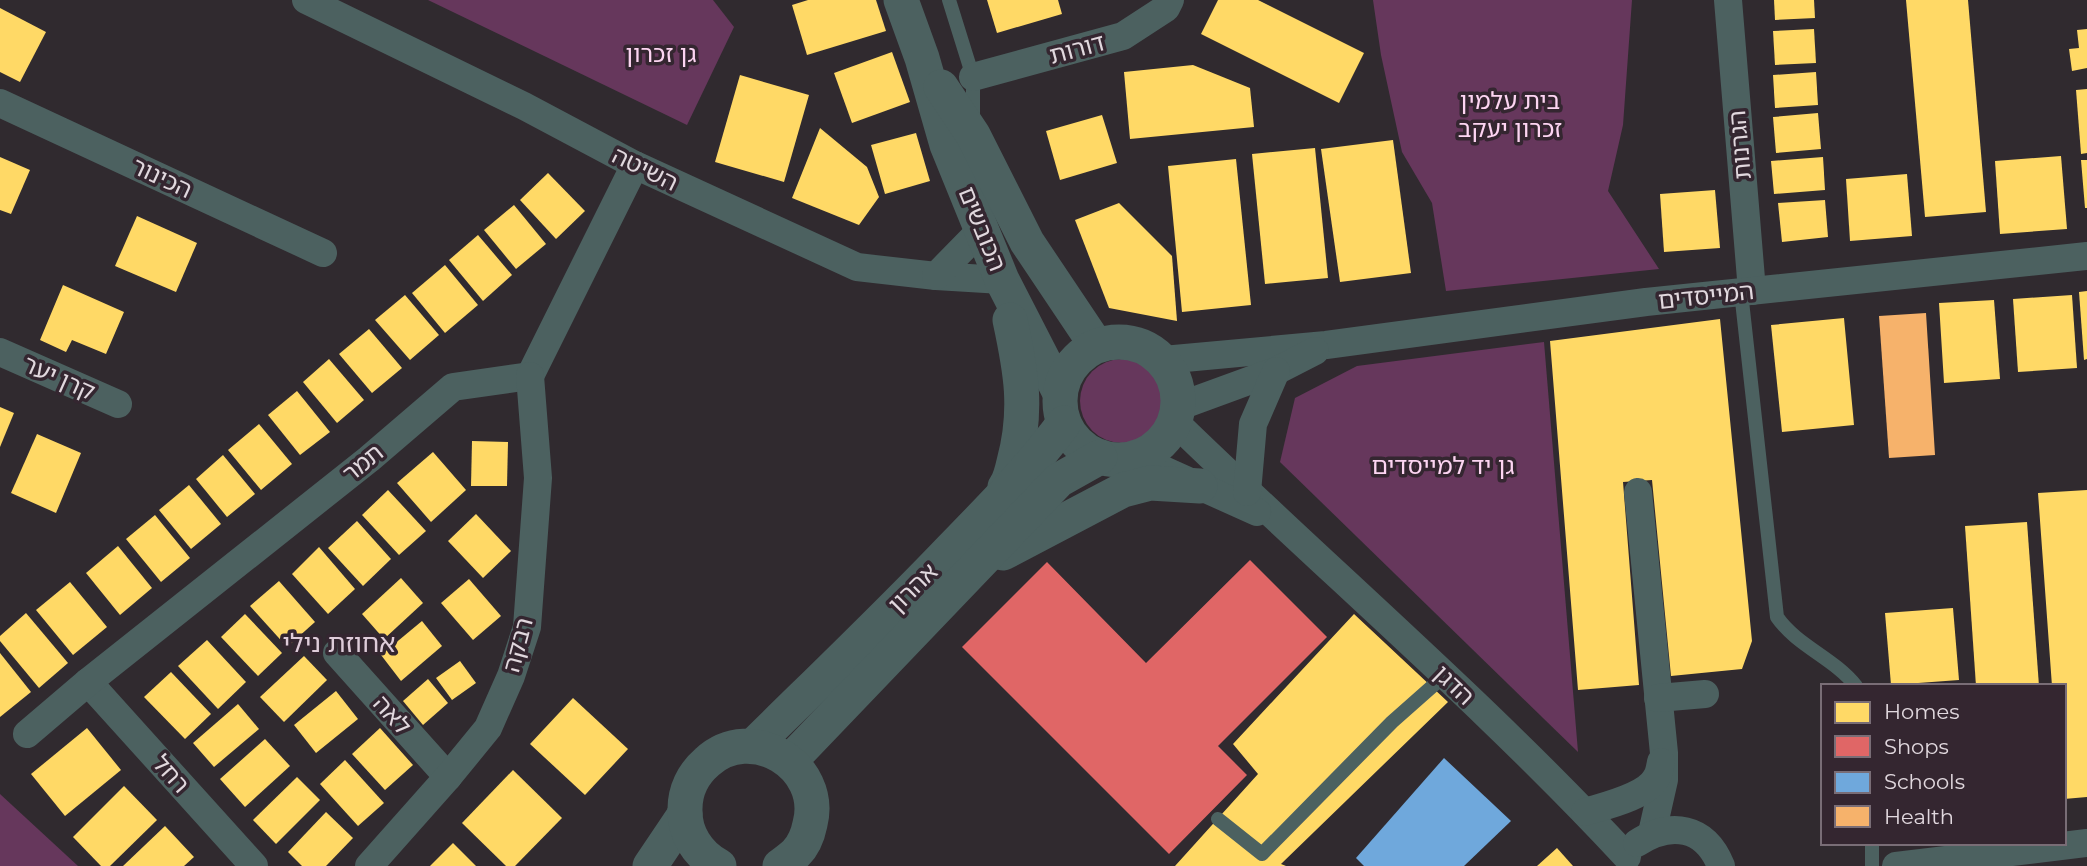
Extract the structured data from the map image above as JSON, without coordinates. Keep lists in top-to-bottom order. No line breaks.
{"streets":{"street":["דורות","הגרנות","השיטה","הכינור","הכובשים","המייסדים","קרן יער","תמר","אהרון","רבקה","הדגן","לאה","רחל"]},"crossings":[["הגרנות","המייסדים"],["השיטה","הכובשים"],["הכובשים","המייסדים"],["הכובשים","אהרון"],["הכובשים","הדגן"],["המייסדים","אהרון"],["המייסדים","הדגן"],["תמר","רבקה"],["תמר","רחל"],["אהרון","הדגן"],["רבקה","לאה"]],"districts":["אחוזת נילי"],"parks":["גן זכרון","בית עלמין זכרון יעקב","גן יד למייסדים"],"legend":["Homes","Shops","Schools","Health"]}
